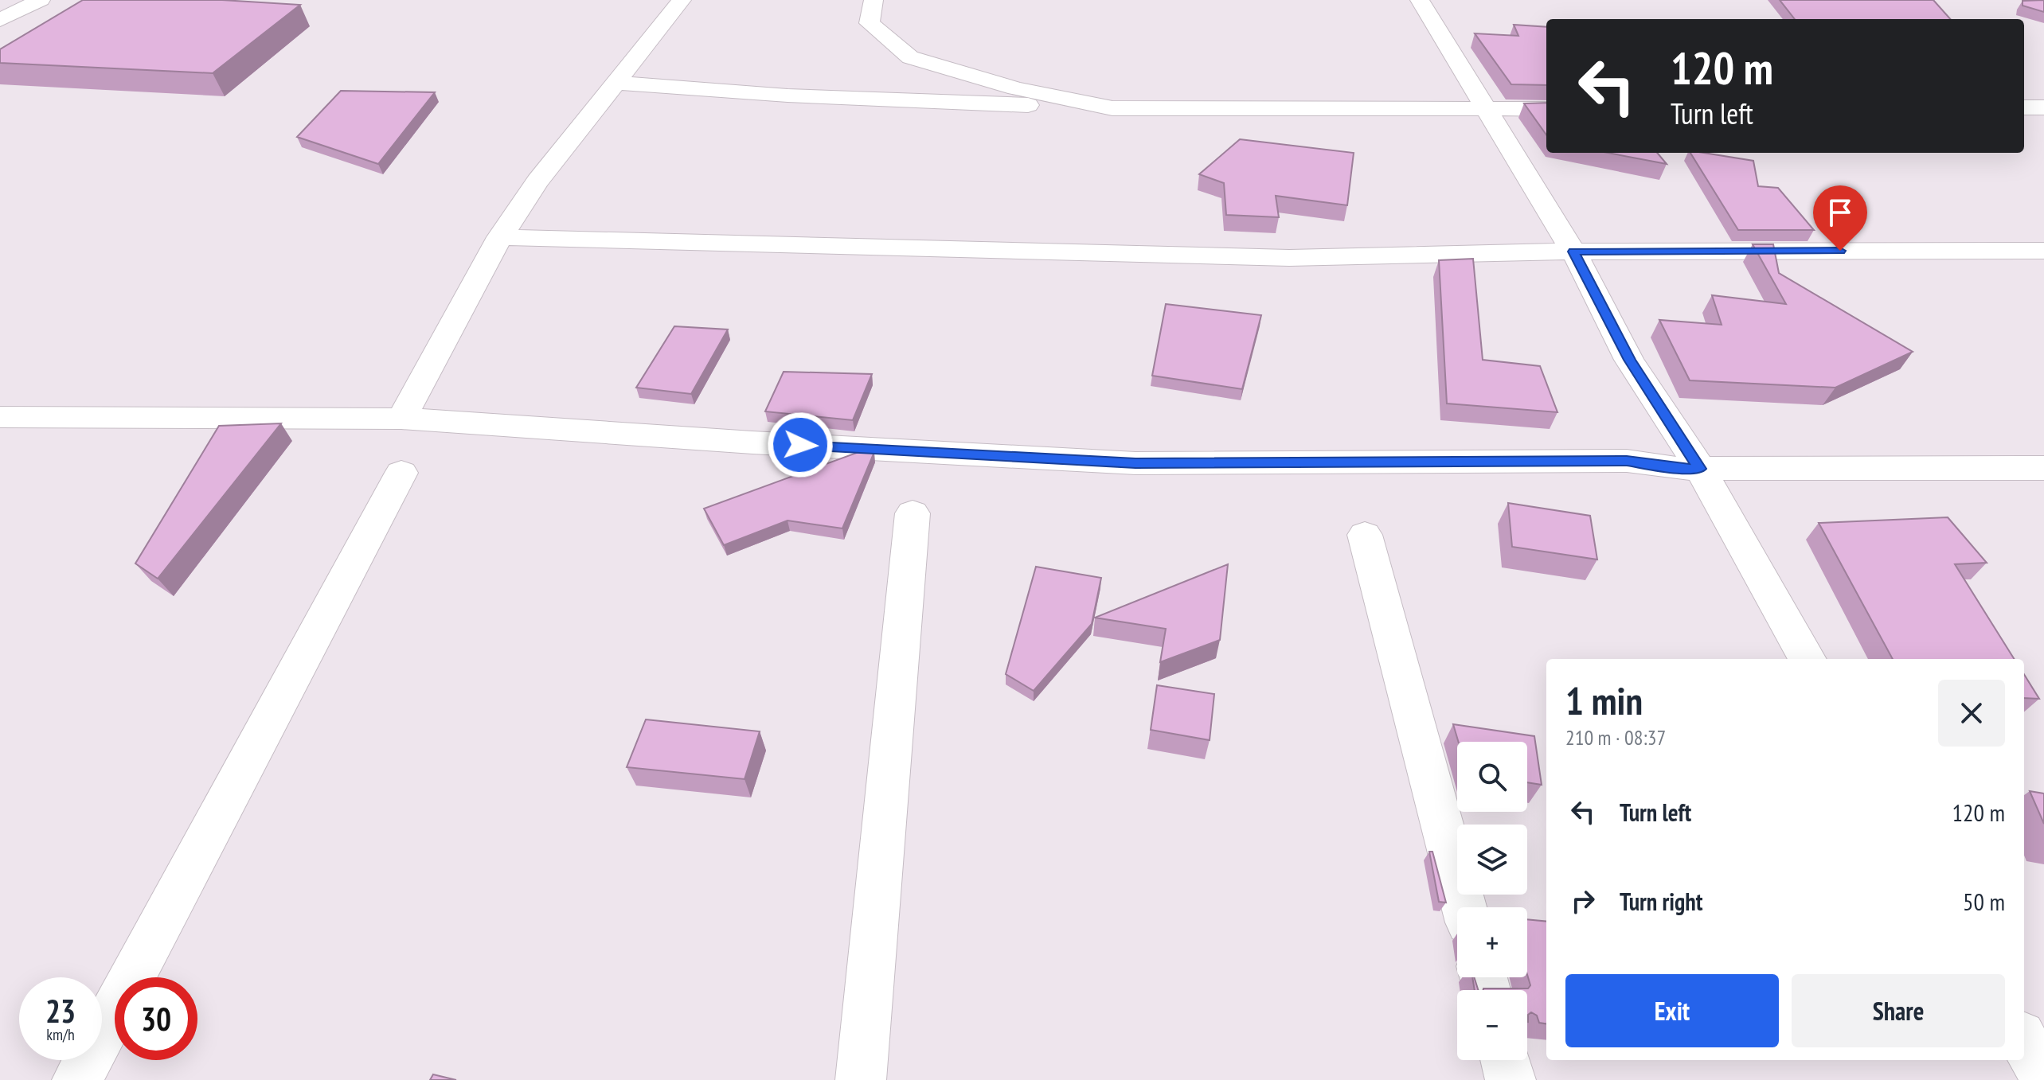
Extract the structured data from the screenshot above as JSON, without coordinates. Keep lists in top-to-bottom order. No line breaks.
{"page":{"turn":["120 m","Turn left"],"heading":["1 min","210 m · 08:37"],"map_buttons":["+","−"],"list":[{"name":"Turn left","value":"120 m"},{"name":"Turn right","value":"50 m"}],"buttons":["Exit","Share"],"speed":"23 km/h","limit":"30"}}
